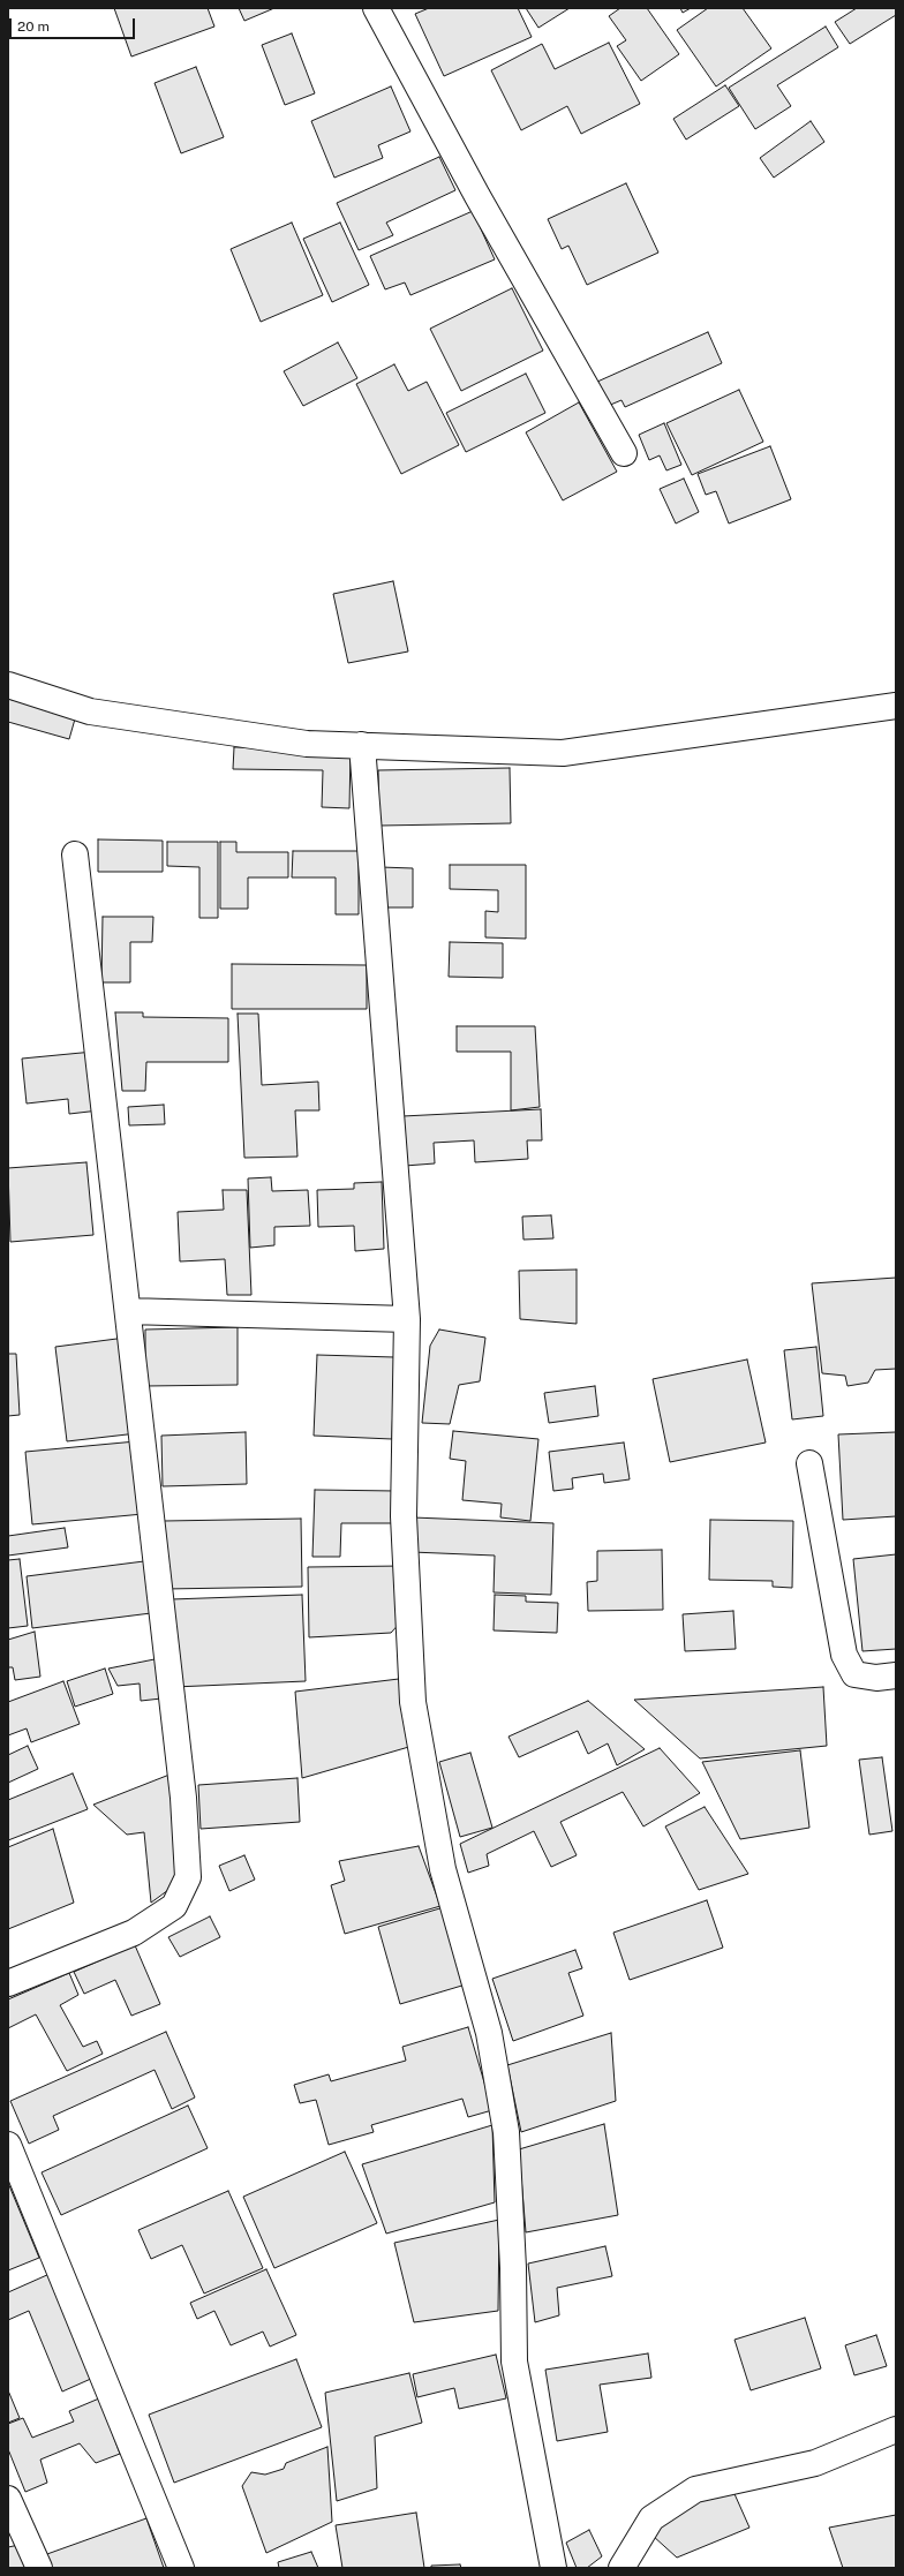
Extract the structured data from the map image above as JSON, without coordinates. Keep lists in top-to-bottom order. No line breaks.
{"scale_bar":"20 m"}
